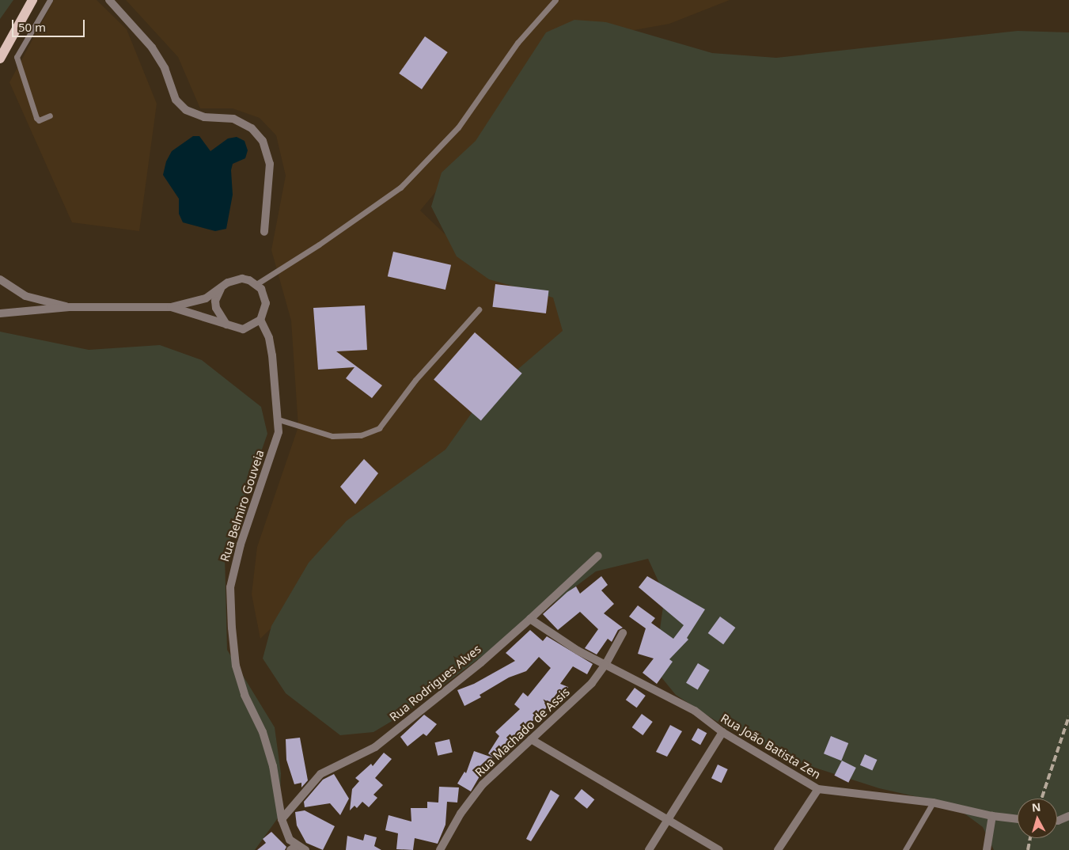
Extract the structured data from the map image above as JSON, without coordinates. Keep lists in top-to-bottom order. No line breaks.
{"streets":{"street":["Rua Belmiro Gouveia","Rua Rodrigues Alves","Rua Machado de Assis","Rua João Batista Zen"]},"crossings":[["Rua Belmiro Gouveia","Rua Rodrigues Alves"],["Rua Rodrigues Alves","Rua João Batista Zen"],["Rua Machado de Assis","Rua João Batista Zen"]],"scale_bar":"50 m","north":"top"}
